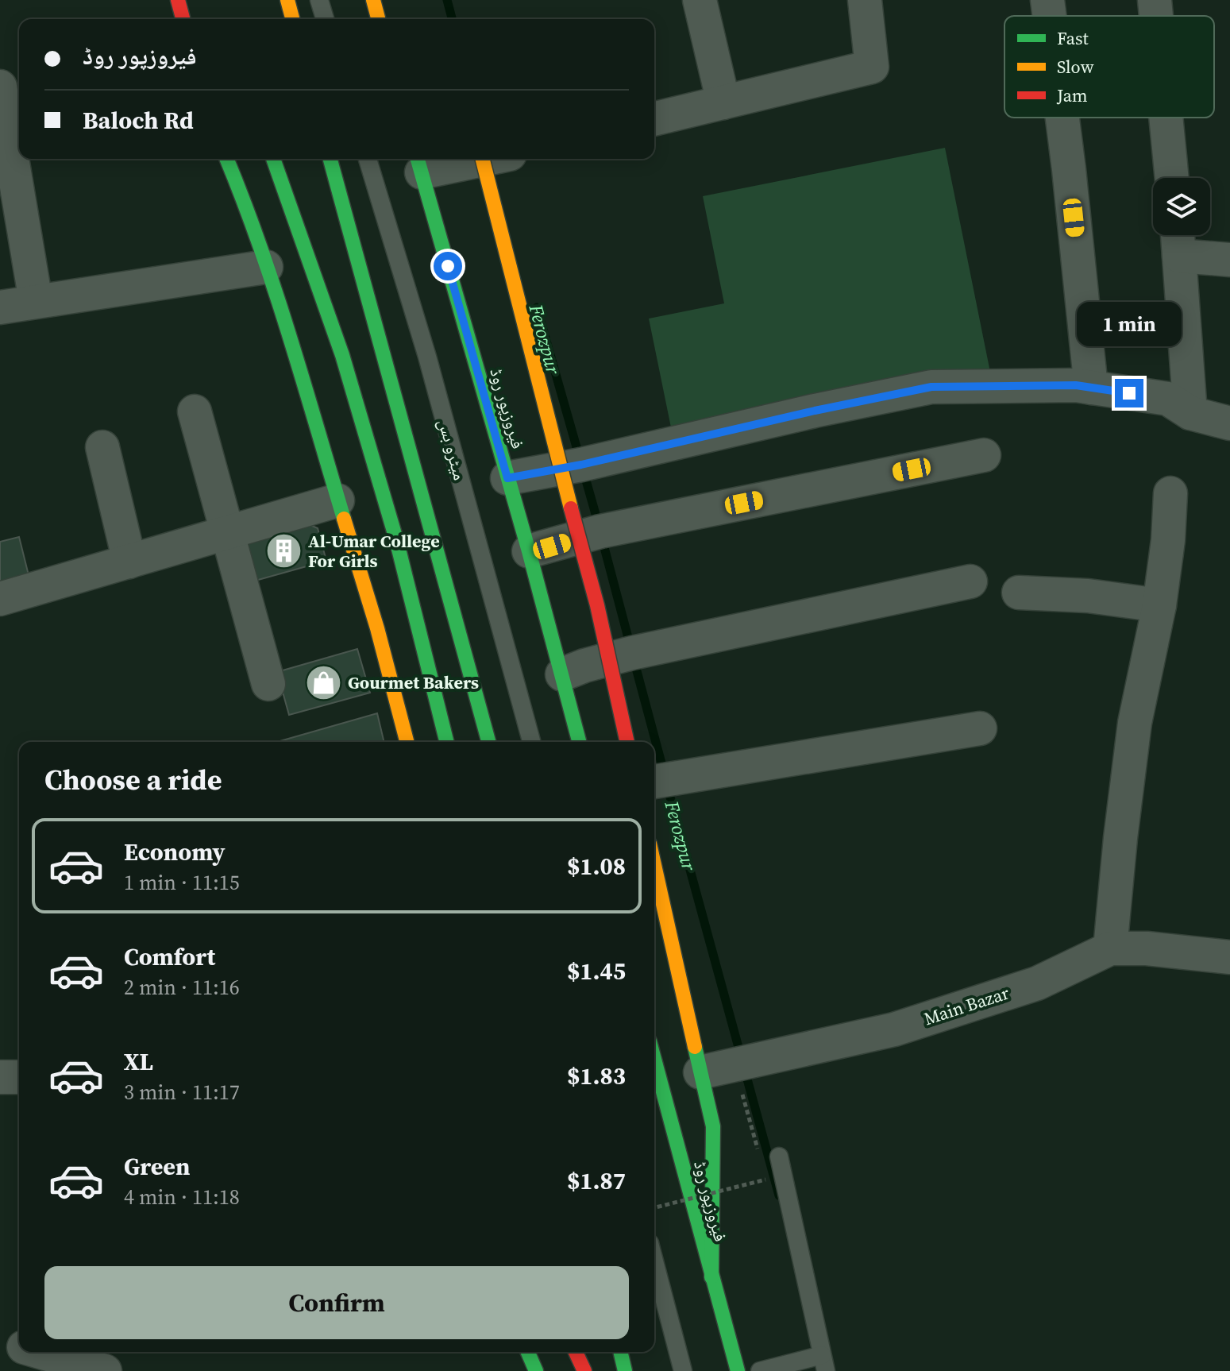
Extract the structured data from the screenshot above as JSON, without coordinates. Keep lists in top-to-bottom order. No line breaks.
{"streets":{"main road":["فیروزپور روڈ"],"street":["Main Bazar"],"lane":["میٹرو بس"]},"water":["Ferozpur"],"places":{"building":["Al-Umar College For Girls"],"shop":["Gourmet Bakers"]},"legend":["Fast","Slow","Jam"],"page":{"banner":["فیروزپور روڈ","Baloch Rd"],"bubble":"1 min","heading":"Choose a ride","list":[{"name":"Economy","note":"1 min · 11:15","value":"$1.08"},{"name":"Comfort","note":"2 min · 11:16","value":"$1.45"},{"name":"XL","note":"3 min · 11:17","value":"$1.83"},{"name":"Green","note":"4 min · 11:18","value":"$1.87"}],"buttons":"Confirm"}}
